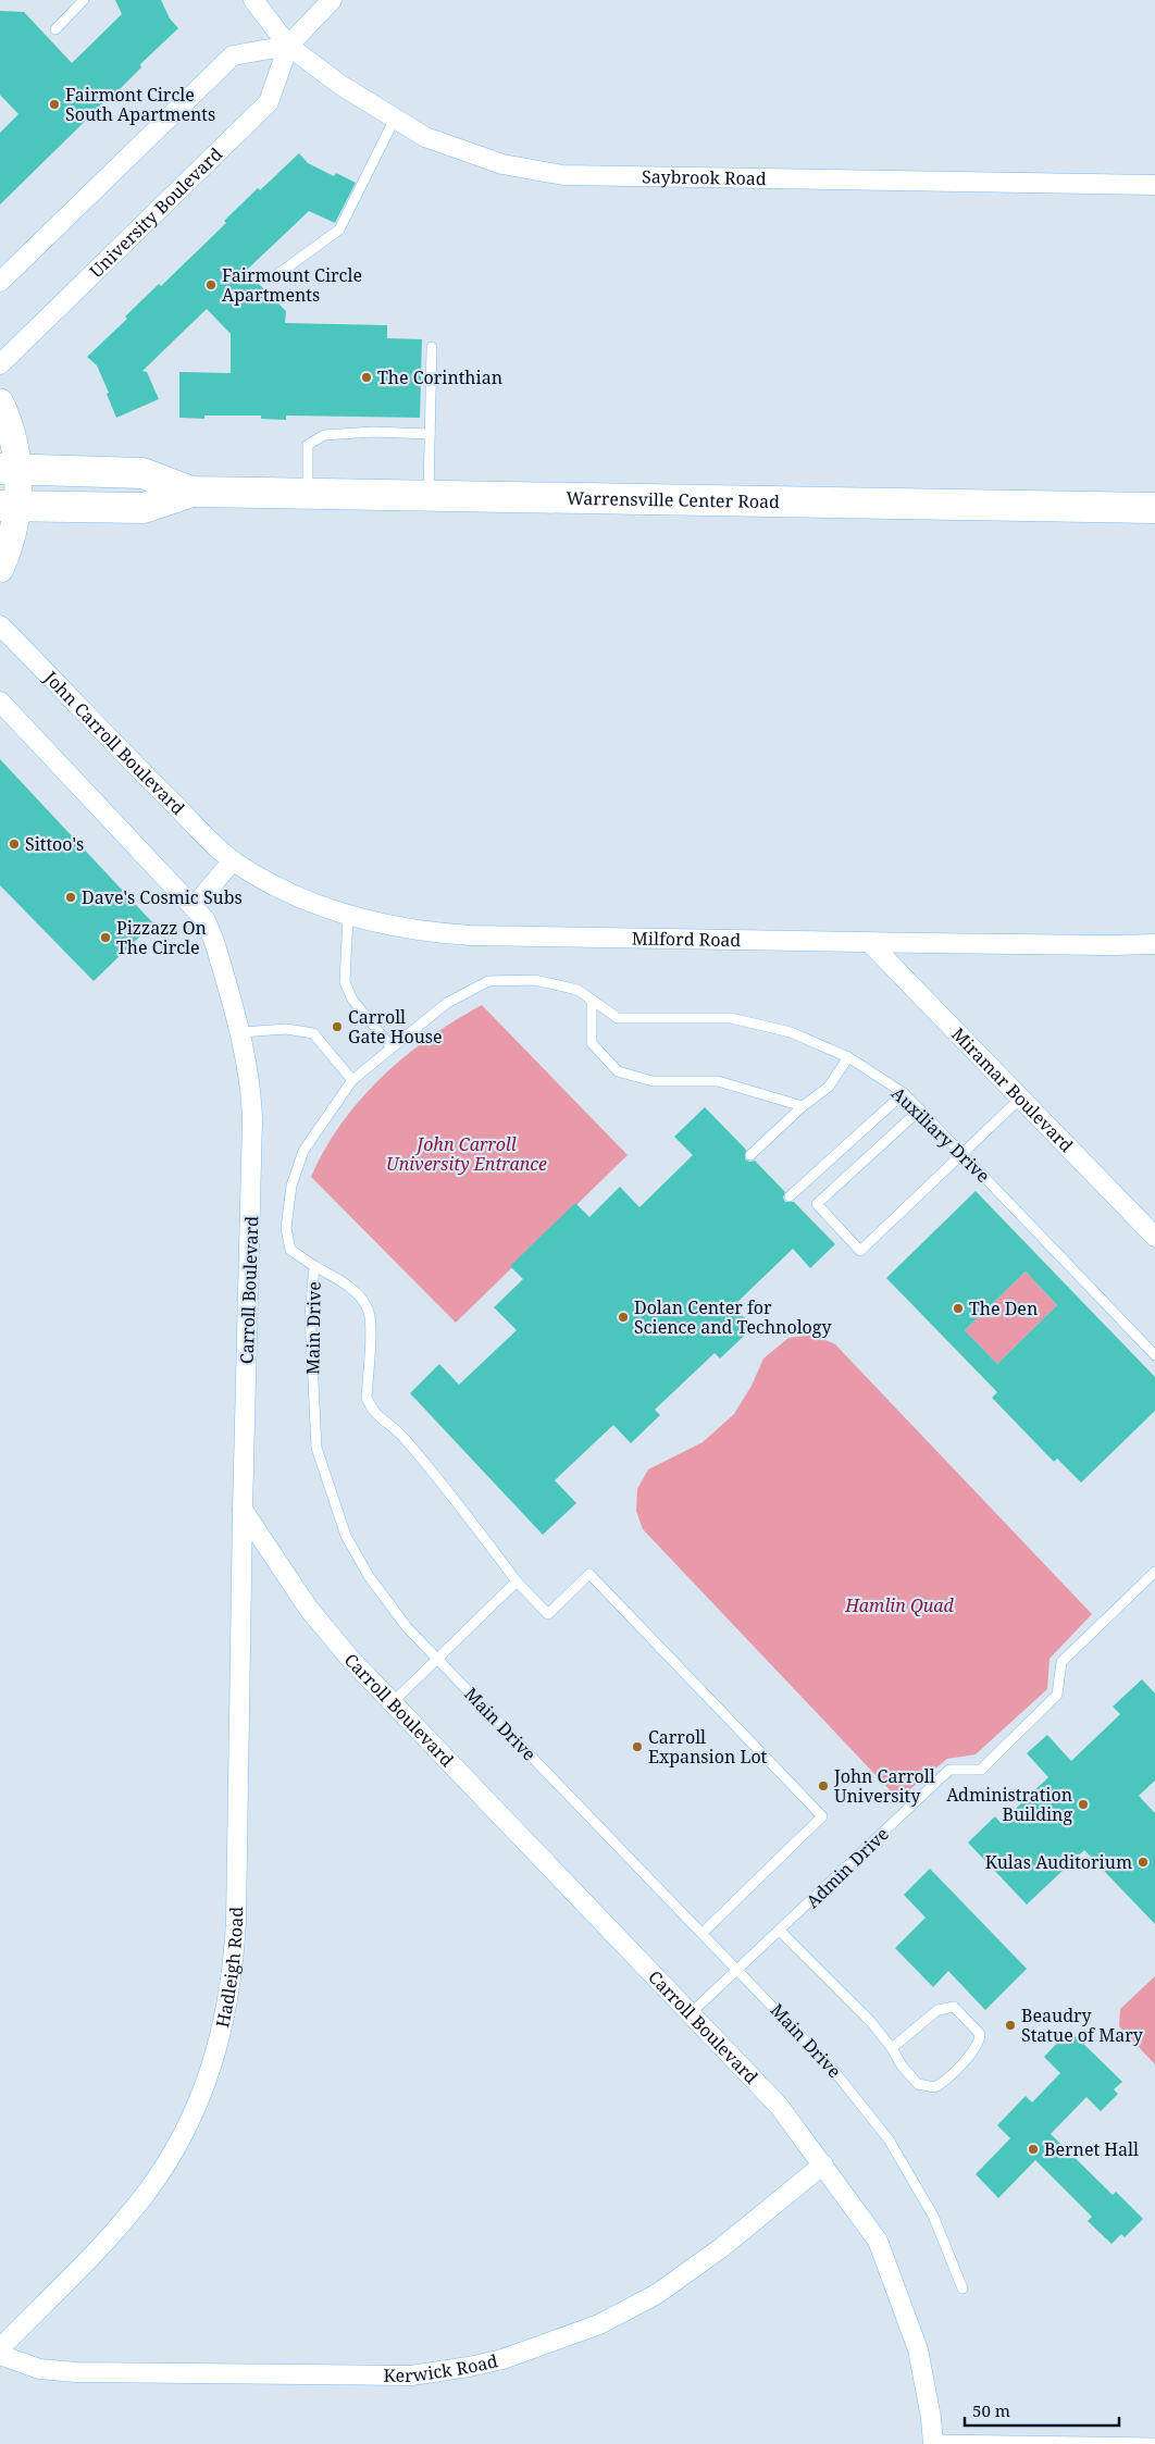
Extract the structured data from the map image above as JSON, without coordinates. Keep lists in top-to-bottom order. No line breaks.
{"streets":{"main road":["Warrensville Center Road"],"street":["Saybrook Road","University Boulevard","John Carroll Boulevard","Milford Road","Miramar Boulevard","Carroll Boulevard","Hadleigh Road","Kerwick Road"],"lane":["Auxiliary Drive","Main Drive","Admin Drive"]},"crossings":[["Saybrook Road","University Boulevard"],["John Carroll Boulevard","Milford Road"],["Milford Road","Miramar Boulevard"],["Auxiliary Drive","Main Drive"],["Carroll Boulevard","Admin Drive"],["Carroll Boulevard","Hadleigh Road"],["Carroll Boulevard","Kerwick Road"],["Main Drive","Admin Drive"]],"parks":["John Carroll University Entrance","Hamlin Quad"],"places":["Fairmont Circle South Apartments","Fairmount Circle Apartments","The Corinthian","Sittoo's","Dave's Cosmic Subs","Pizzazz On The Circle","Carroll Gate House","The Den","Dolan Center for Science and Technology","Carroll Expansion Lot","John Carroll University","Administration Building","Kulas Auditorium","Beaudry Statue of Mary","Bernet Hall"],"scale_bar":"50 m"}
